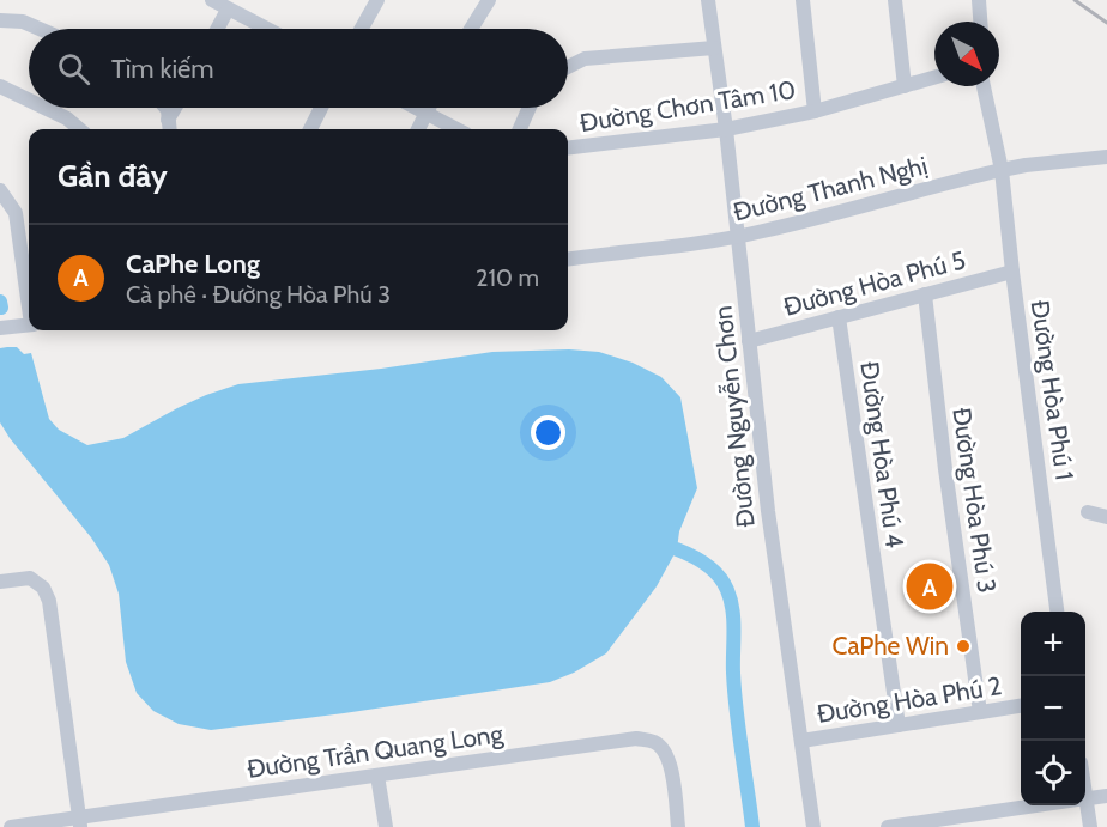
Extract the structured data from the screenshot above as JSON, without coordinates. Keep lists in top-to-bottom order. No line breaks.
{"streets":{"street":["Đường Chơn Tâm 10","Đường Thanh Nghị","Đường Hòa Phú 5","Đường Hòa Phú 1","Đường Nguyễn Chơn","Đường Hòa Phú 4","Đường Hòa Phú 3","Đường Hòa Phú 2","Đường Trần Quang Long"]},"crossings":[["Đường Chơn Tâm 10","Đường Nguyễn Chơn"],["Đường Thanh Nghị","Đường Hòa Phú 1"],["Đường Thanh Nghị","Đường Nguyễn Chơn"],["Đường Hòa Phú 5","Đường Hòa Phú 1"],["Đường Hòa Phú 5","Đường Nguyễn Chơn"],["Đường Hòa Phú 5","Đường Hòa Phú 4"],["Đường Hòa Phú 5","Đường Hòa Phú 3"],["Đường Nguyễn Chơn","Đường Hòa Phú 2"],["Đường Hòa Phú 4","Đường Hòa Phú 2"],["Đường Hòa Phú 3","Đường Hòa Phú 2"]],"places":["CaPhe Win"],"north":"bottom right","page":{"search":"Tìm kiếm","heading":"Gần đây","list":[{"mark":"A","name":"CaPhe Long","note":"Cà phê · Đường Hòa Phú 3","value":"210 m"}],"pins":"A","map_buttons":["+","−"]}}
